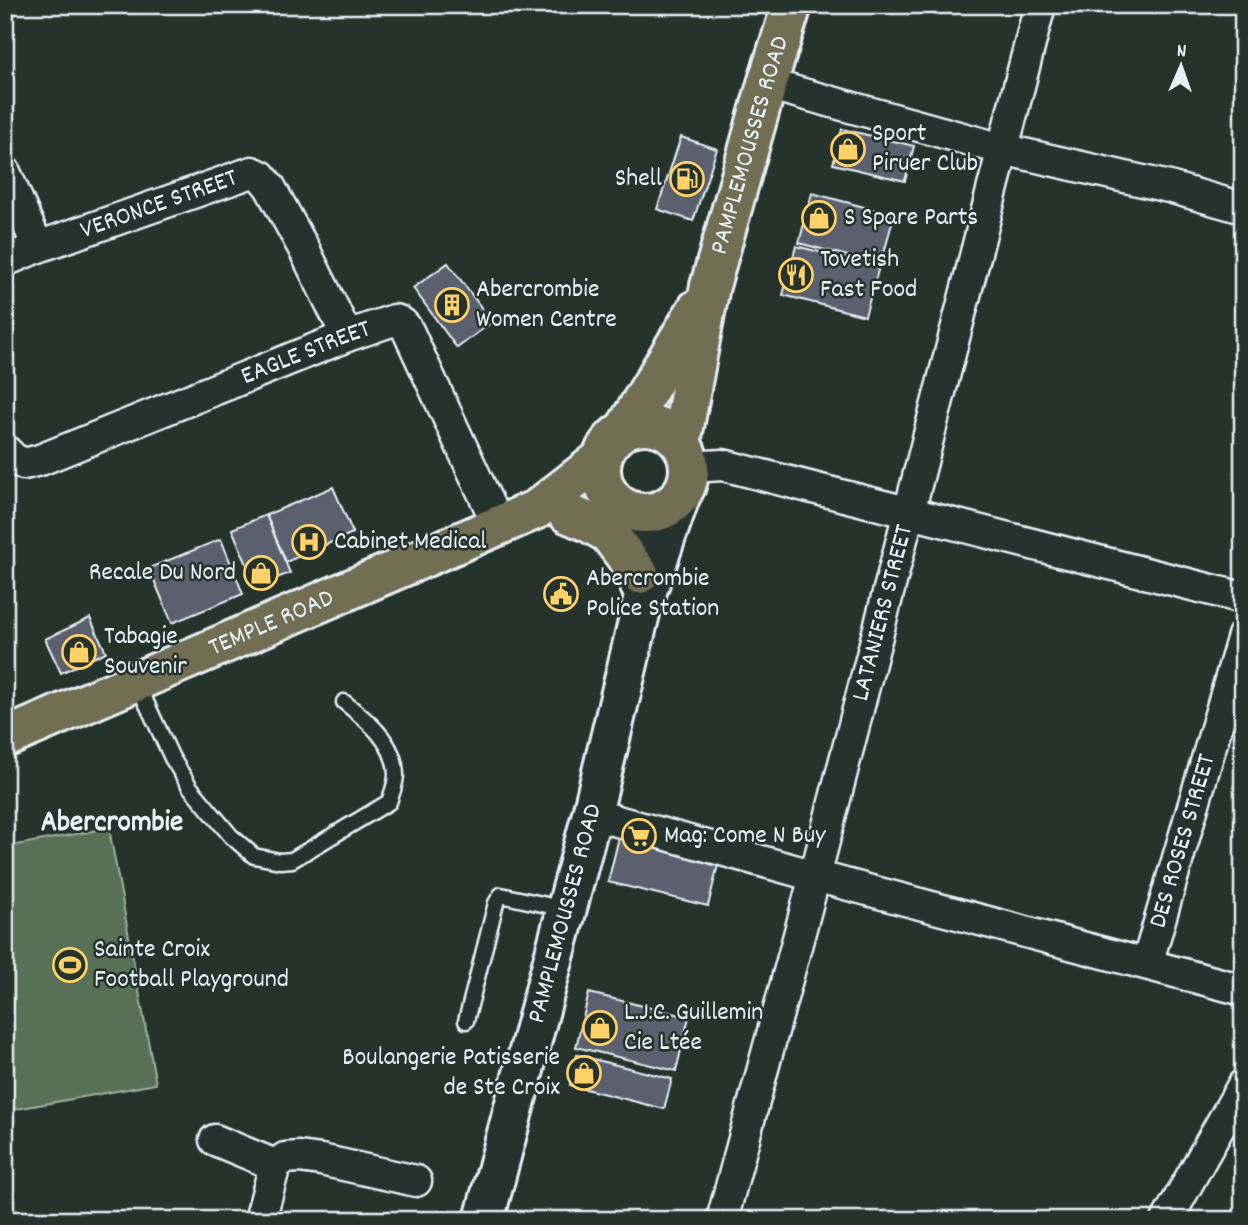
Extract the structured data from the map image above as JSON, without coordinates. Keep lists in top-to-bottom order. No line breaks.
{"streets":{"main road":["PAMPLEMOUSSES ROAD","TEMPLE ROAD"],"street":["VERONCE STREET","EAGLE STREET","LATANIERS STREET","DES ROSES STREET"]},"crossings":[["PAMPLEMOUSSES ROAD","TEMPLE ROAD"],["VERONCE STREET","EAGLE STREET"],["EAGLE STREET","TEMPLE ROAD"]],"districts":["Abercrombie"],"places":{"shop":["Sport Piruer Club","S Spare Parts","Recale Du Nord","Tabagie Souvenir","L.J.C. Guillemin Cie Ltée","Boulangerie Patisserie de Ste Croix"],"fuel station":["Shell"],"restaurant":["Tovetish Fast Food"],"building":["Abercrombie Women Centre"],"hospital":["Cabinet Medical"],"public building":["Abercrombie Police Station"],"supermarket":["Mag: Come N Buy"],"sports":["Sainte Croix Football Playground"]},"north":"top"}
